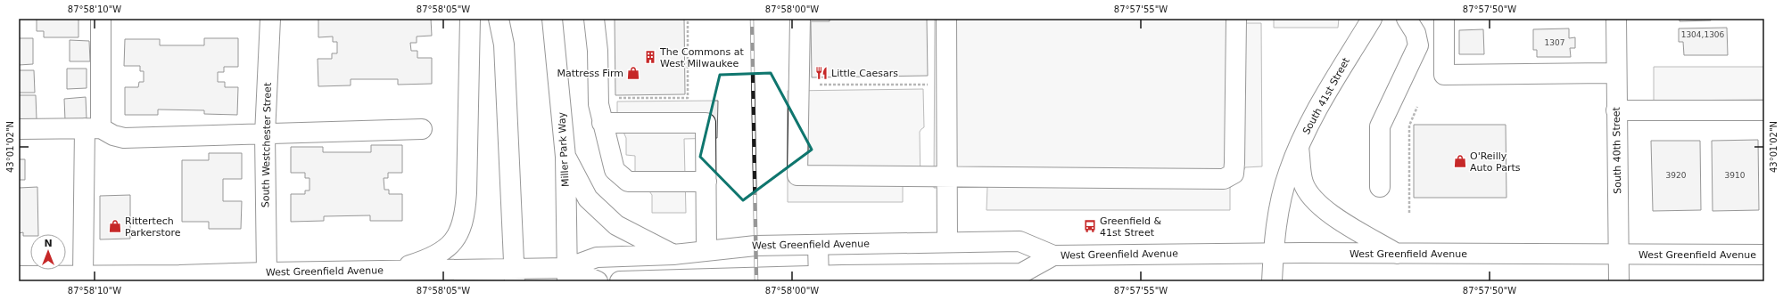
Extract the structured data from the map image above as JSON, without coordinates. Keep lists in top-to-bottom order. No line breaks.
{"streets":{"main road":["South 41st Street","South Westchester Street","Miller Park Way","South 40th Street","West Greenfield Avenue"]},"crossings":[["South 41st Street","West Greenfield Avenue"],["South Westchester Street","West Greenfield Avenue"],["Miller Park Way","West Greenfield Avenue"],["South 40th Street","West Greenfield Avenue"]],"places":{"building":["The Commons at West Milwaukee"],"shop":["Mattress Firm","O'Reilly Auto Parts","Rittertech Parkerstore"],"restaurant":["Little Caesars"],"bus stop":["Greenfield & 41st Street"]},"house_numbers":["1304,1306","1307","3920","3910"],"north":"top","coordinates":["87°58'10\"W","87°58'05\"W","87°58'00\"W","87°57'55\"W","87°57'50\"W","43°01'02\"N"]}
